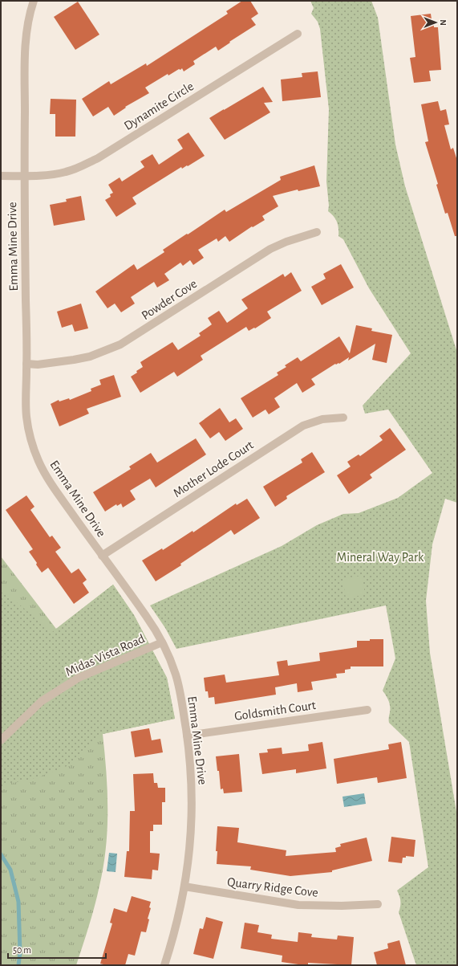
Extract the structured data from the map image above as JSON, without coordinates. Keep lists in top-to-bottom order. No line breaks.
{"streets":{"street":["Dynamite Circle","Emma Mine Drive","Powder Cove","Mother Lode Court","Midas Vista Road","Goldsmith Court","Quarry Ridge Cove"]},"crossings":[["Dynamite Circle","Emma Mine Drive"],["Emma Mine Drive","Powder Cove"],["Emma Mine Drive","Mother Lode Court"],["Emma Mine Drive","Midas Vista Road"],["Emma Mine Drive","Goldsmith Court"],["Emma Mine Drive","Quarry Ridge Cove"]],"parks":["Mineral Way Park"],"scale_bar":"50 m","north":"right"}
